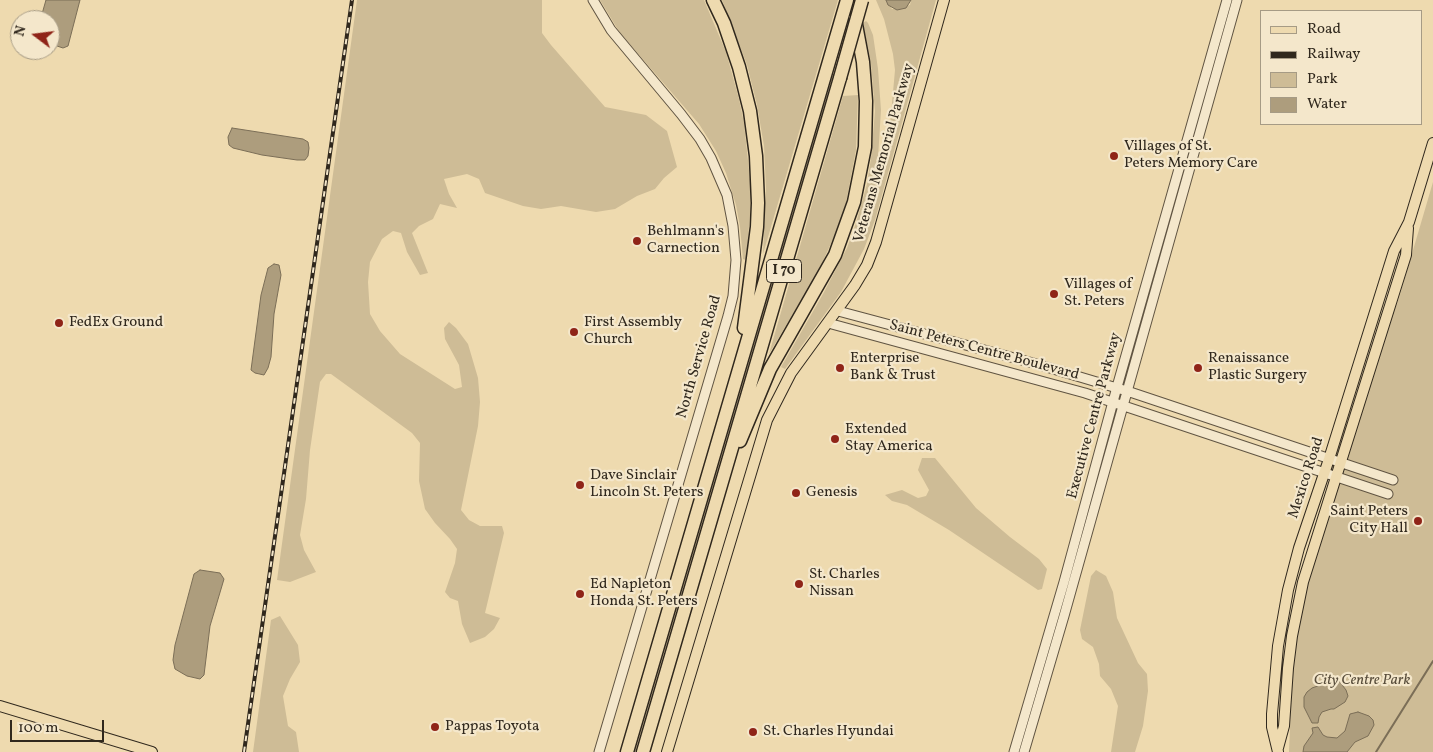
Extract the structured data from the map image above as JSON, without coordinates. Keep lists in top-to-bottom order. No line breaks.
{"streets":{"highway":["I 70"],"main road":["Veterans Memorial Parkway","Mexico Road"],"street":["Saint Peters Centre Boulevard","North Service Road","Executive Centre Parkway"]},"crossings":[["Veterans Memorial Parkway","Saint Peters Centre Boulevard"],["Saint Peters Centre Boulevard","Executive Centre Parkway"],["Saint Peters Centre Boulevard","Mexico Road"]],"parks":["City Centre Park"],"places":["Villages of St. Peters Memory Care","Behlmann's Carnection","Villages of St. Peters","FedEx Ground","First Assembly Church","Enterprise Bank & Trust","Renaissance Plastic Surgery","Extended Stay America","Dave Sinclair Lincoln St. Peters","Genesis","Saint Peters City Hall","St. Charles Nissan","Ed Napleton Honda St. Peters","Pappas Toyota","St. Charles Hyundai"],"legend":["Road","Railway","Park","Water"],"scale_bar":"100 m","north":"left"}
